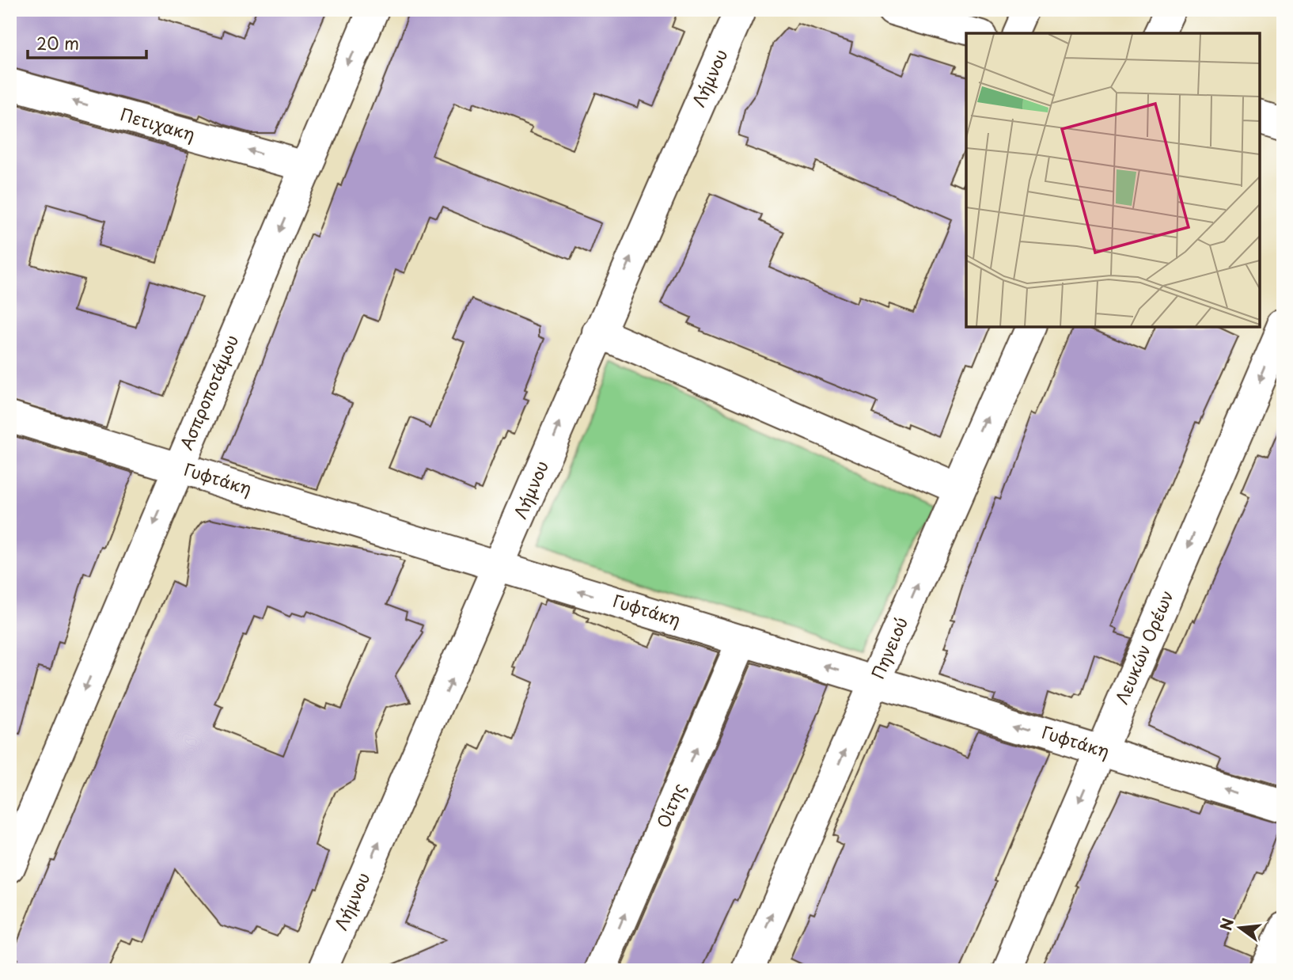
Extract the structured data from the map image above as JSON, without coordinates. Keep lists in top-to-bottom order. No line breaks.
{"streets":{"street":["Λήμνου","Πετιχακη","Ασπροποτάμου","Γυφτάκη","Λευκών Ορέων","Πηνειού","Οίτης"]},"crossings":[["Λήμνου","Γυφτάκη"],["Πετιχακη","Ασπροποτάμου"],["Ασπροποτάμου","Γυφτάκη"],["Γυφτάκη","Λευκών Ορέων"],["Γυφτάκη","Πηνειού"],["Γυφτάκη","Οίτης"]],"one_way":["Λήμνου","Πετιχακη","Ασπροποτάμου","Λευκών Ορέων","Πηνειού","Οίτης"],"scale_bar":"20 m","north":"left"}
